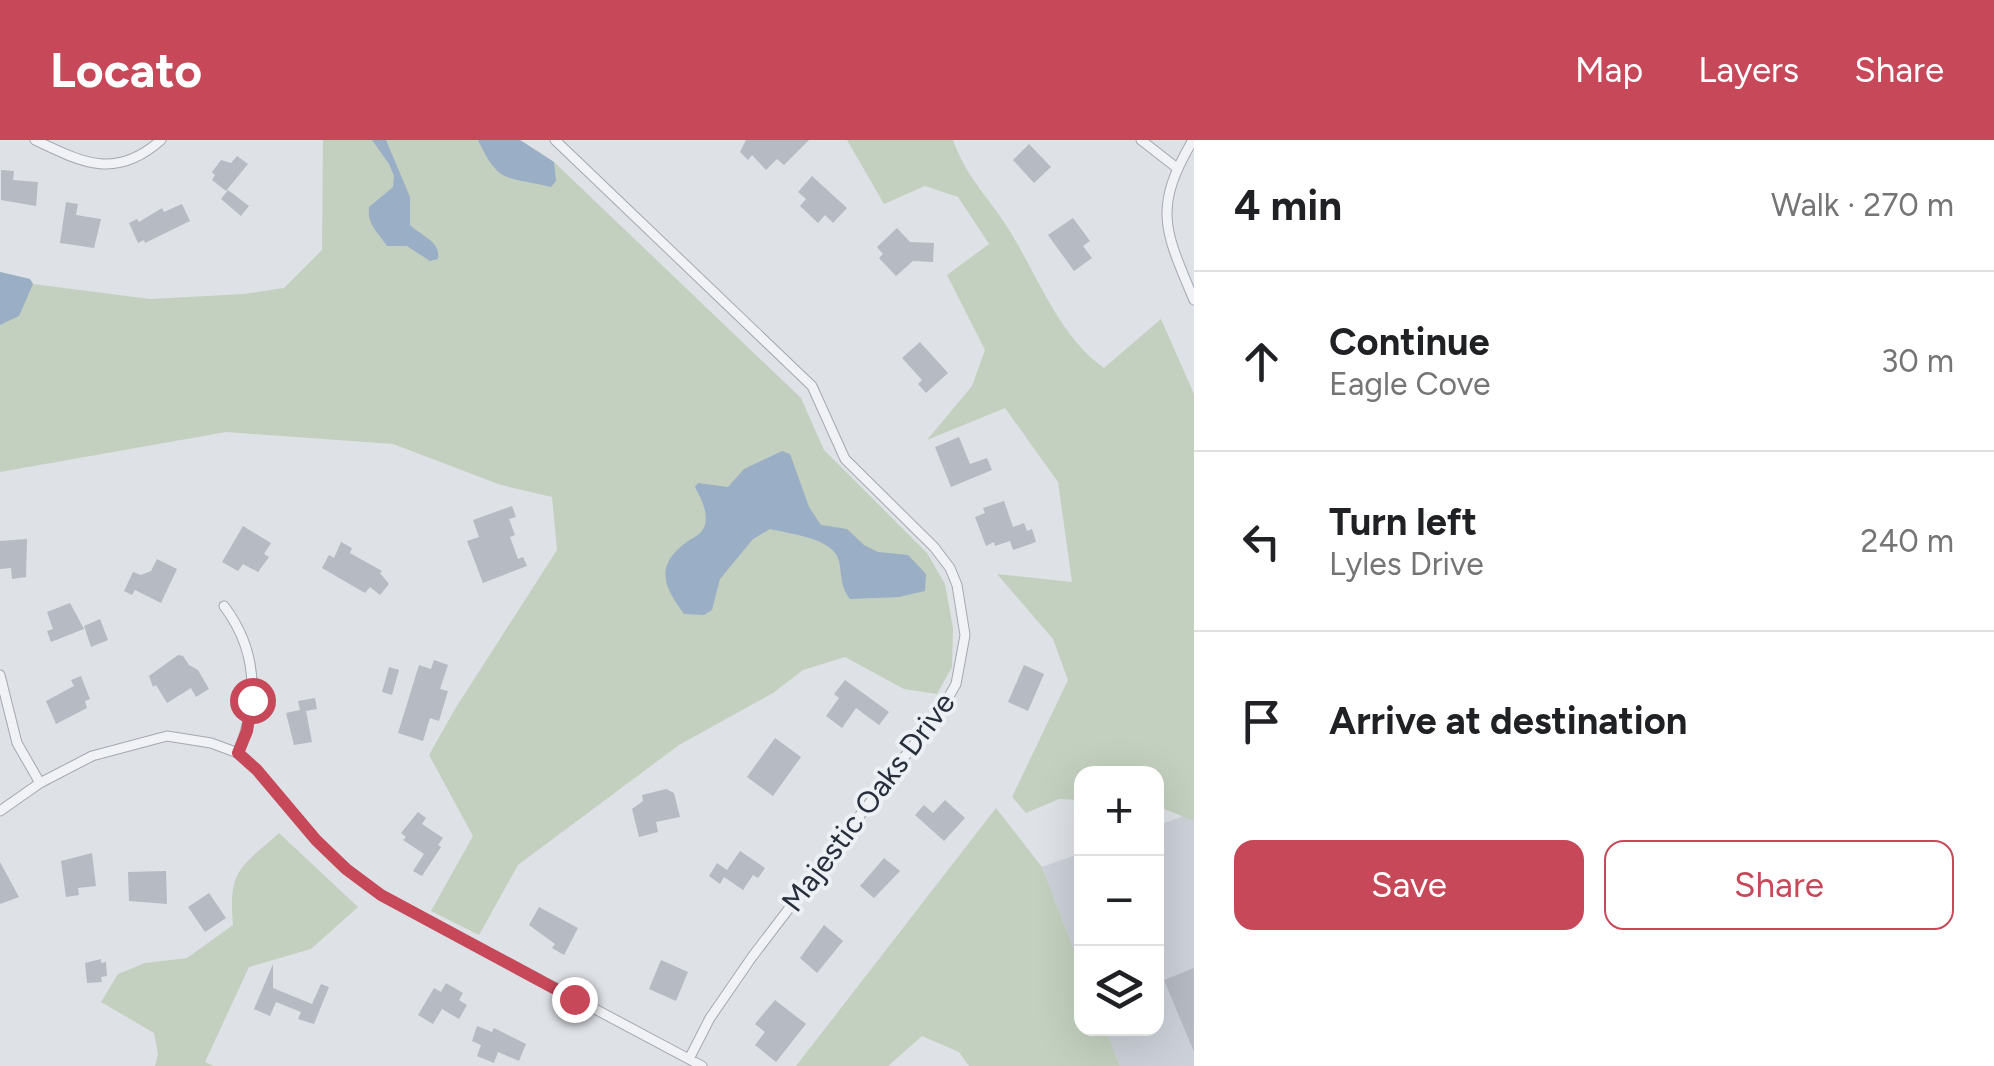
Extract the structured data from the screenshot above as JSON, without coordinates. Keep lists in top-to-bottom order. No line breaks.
{"streets":{"street":["Majestic Oaks Drive"]},"page":{"header":"Locato","nav":["Map","Layers","Share"],"heading":["4 min","Walk · 270 m"],"list":[["Continue","Eagle Cove","30 m"],["Turn left","Lyles Drive","240 m"],"Arrive at destination"],"map_buttons":["+","−"],"buttons":["Save","Share"]}}
